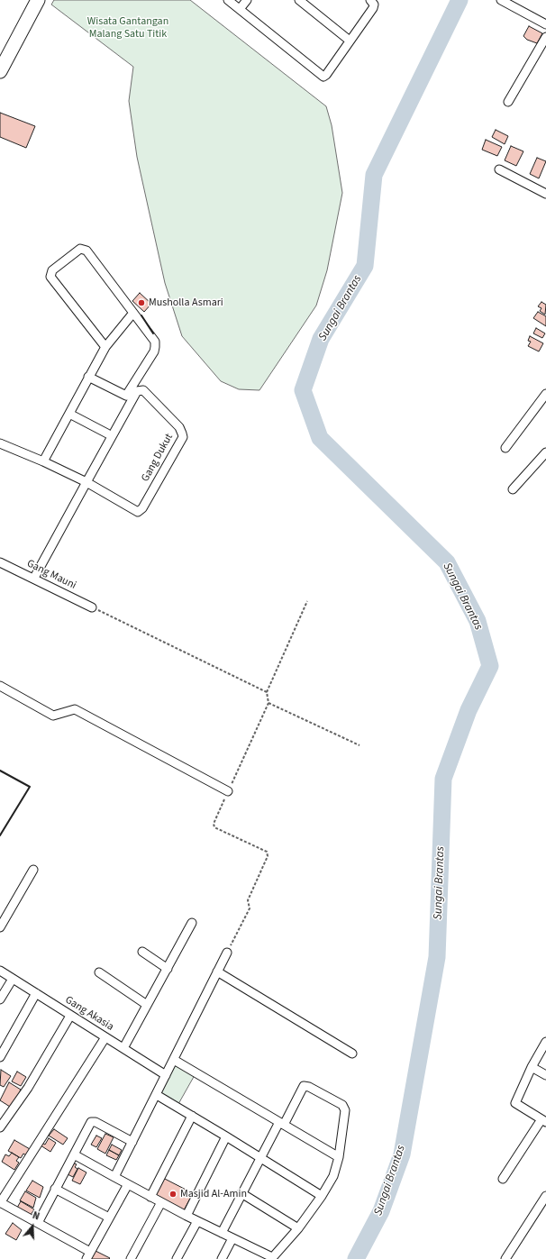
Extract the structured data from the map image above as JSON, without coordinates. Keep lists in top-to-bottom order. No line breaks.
{"streets":{"street":["Gang Dukut","Gang Mauni","Gang Akasia"]},"water":["Sungai Brantas"],"parks":["Wisata Gantangan Malang Satu Titik"],"places":["Musholla Asmari","Masjid Al-Amin"],"north":"top"}
